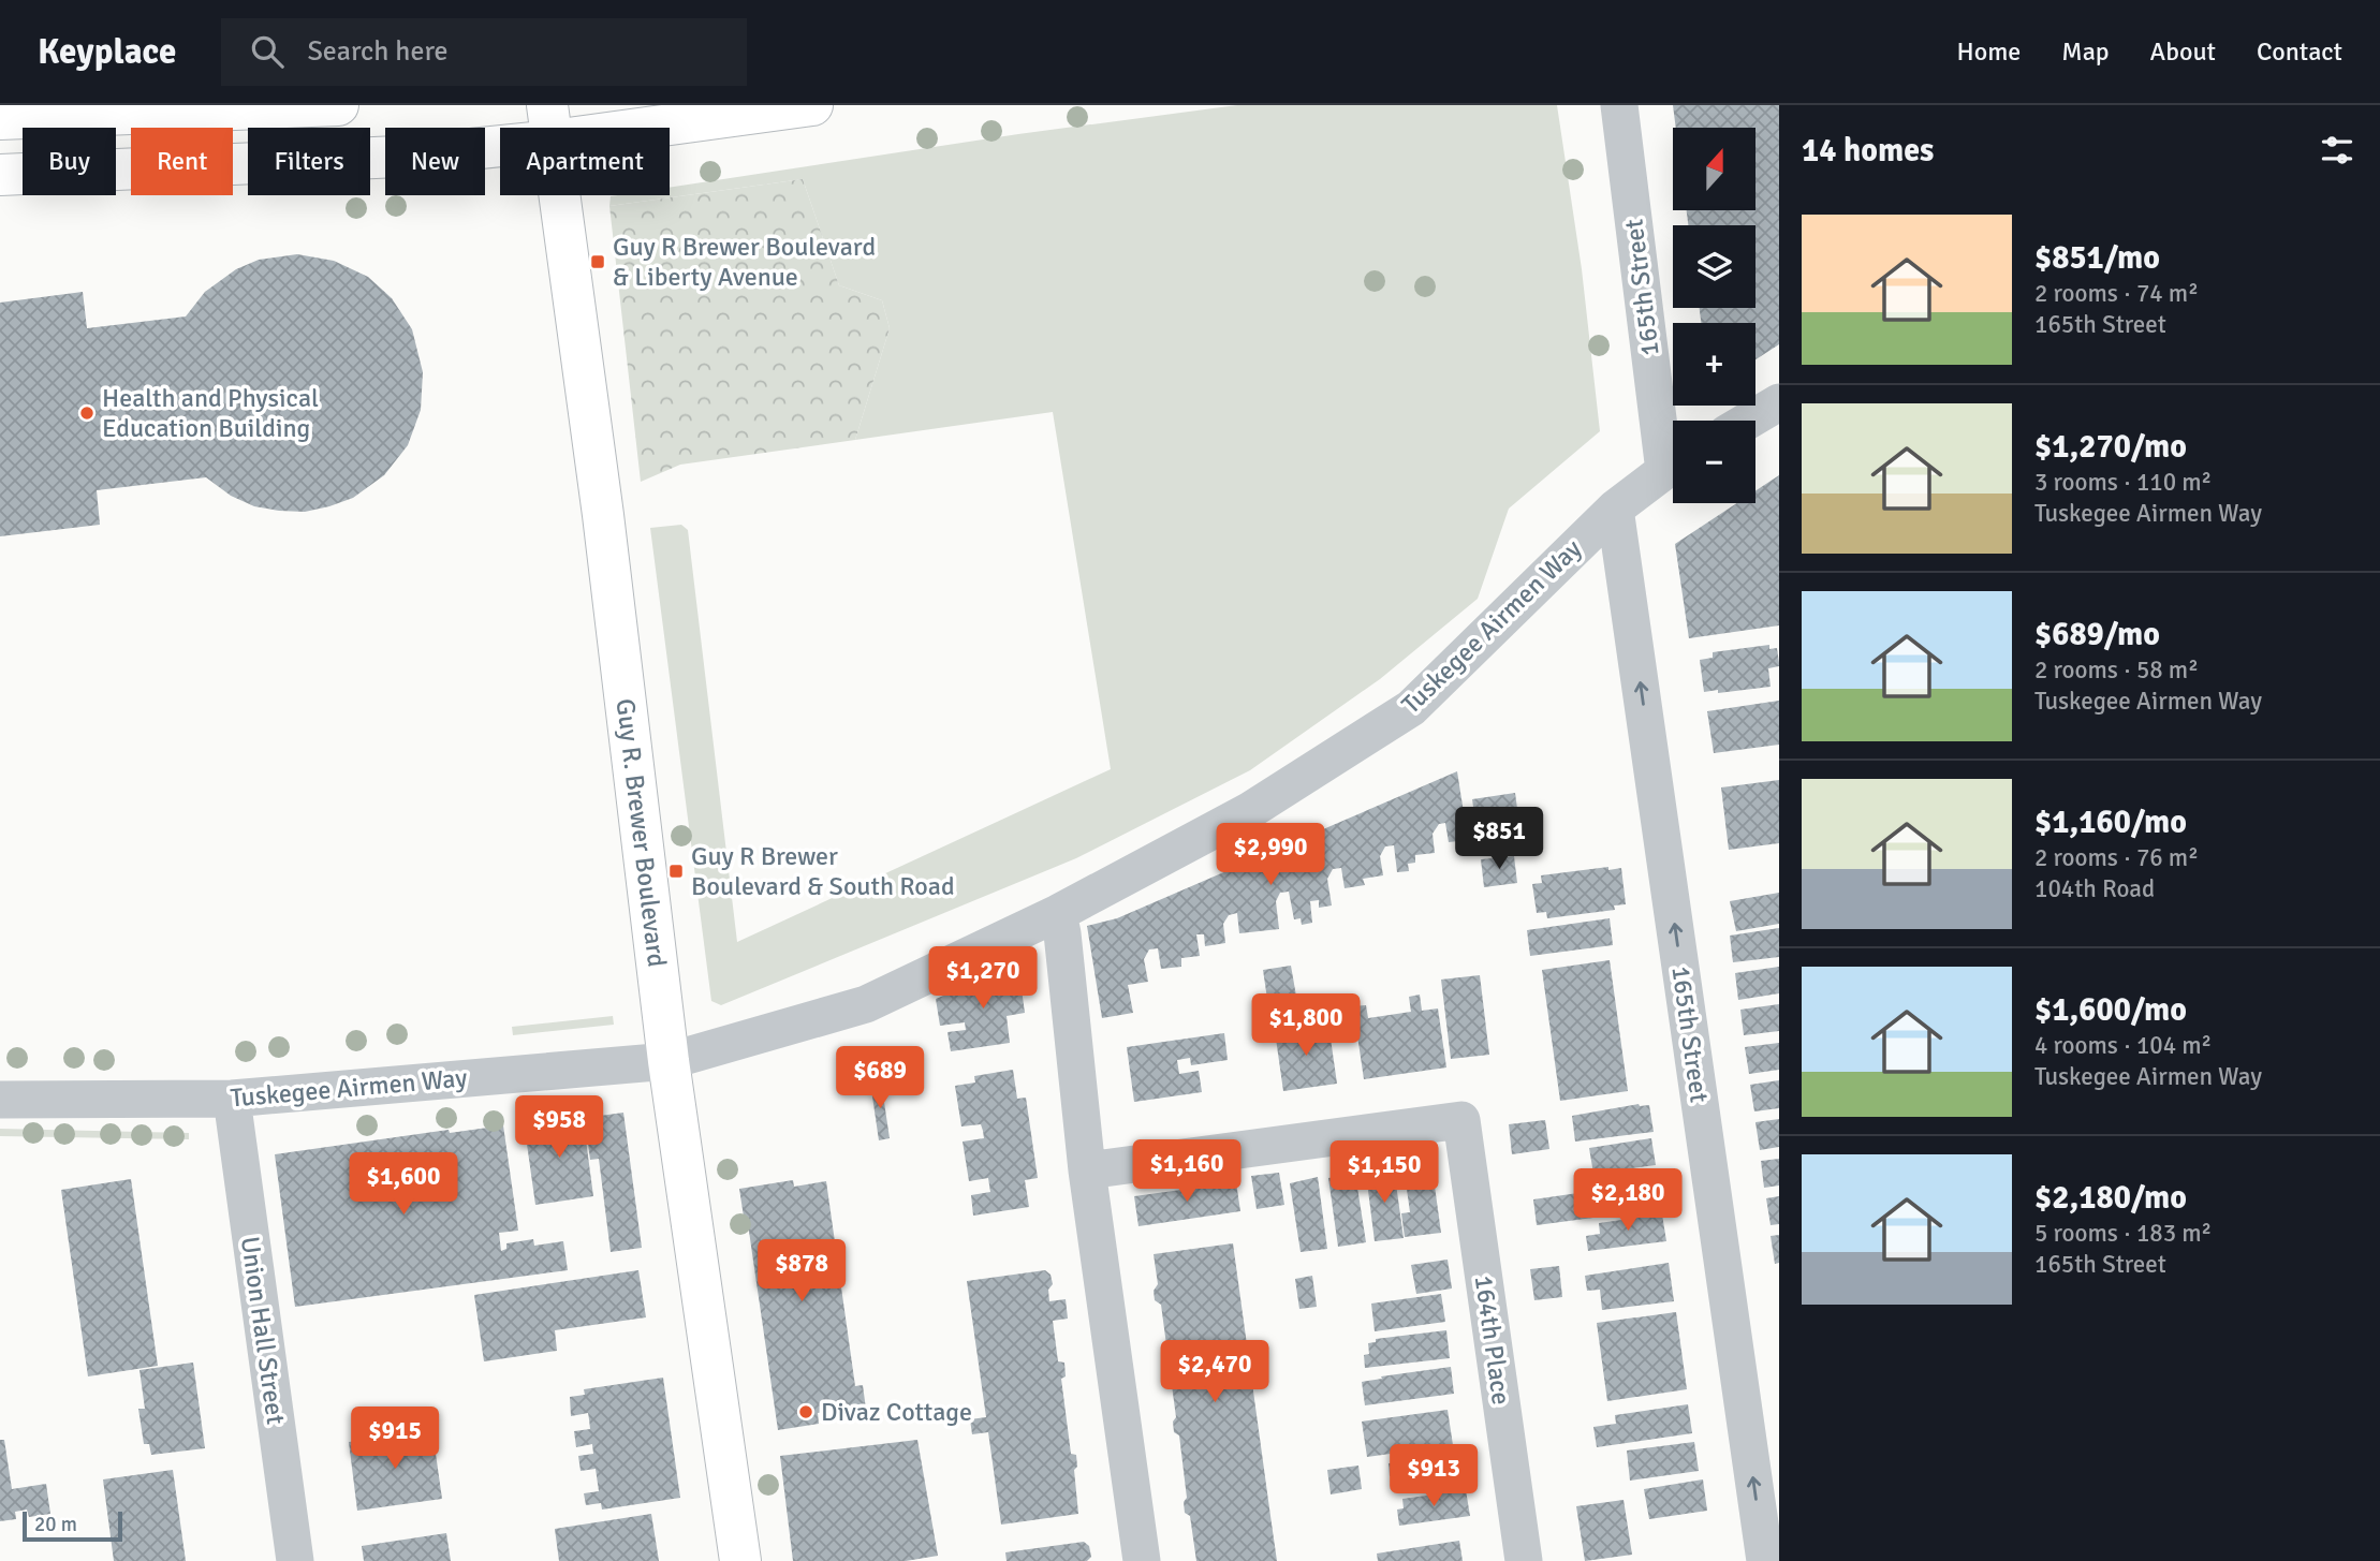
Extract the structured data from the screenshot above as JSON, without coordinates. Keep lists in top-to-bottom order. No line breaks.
{"streets":{"main road":["Guy R. Brewer Boulevard"],"street":["165th Street","Tuskegee Airmen Way","Union Hall Street","164th Place"]},"crossings":[["165th Street","Tuskegee Airmen Way"],["Tuskegee Airmen Way","Guy R. Brewer Boulevard"],["Tuskegee Airmen Way","Union Hall Street"]],"one_way":["165th Street"],"places":{"transit":["Guy R Brewer Boulevard & Liberty Avenue","Guy R Brewer Boulevard & South Road"],"other":["Health and Physical Education Building","Divaz Cottage"]},"scale_bar":"20 m","north":"top","page":{"header":"Keyplace","search":"Search here","nav":["Home","Map","About","Contact"],"heading":"14 homes","map_buttons":["+","−"],"chip":["Buy","Rent","Filters","New","Apartment"],"list":[{"name":"$851/mo","note":"2 rooms · 74 m² · 165th Street"},{"name":"$1,270/mo","note":"3 rooms · 110 m² · Tuskegee Airmen Way"},{"name":"$689/mo","note":"2 rooms · 58 m² · Tuskegee Airmen Way"},{"name":"$1,160/mo","note":"2 rooms · 76 m² · 104th Road"},{"name":"$1,600/mo","note":"4 rooms · 104 m² · Tuskegee Airmen Way"},{"name":"$2,180/mo","note":"5 rooms · 183 m² · 165th Street"}],"price":["$851","$2,990","$1,270","$1,800","$689","$958","$1,160","$1,150","$1,600","$2,180","$878","$2,470","$915","$913"],"scale":"20 m"}}
